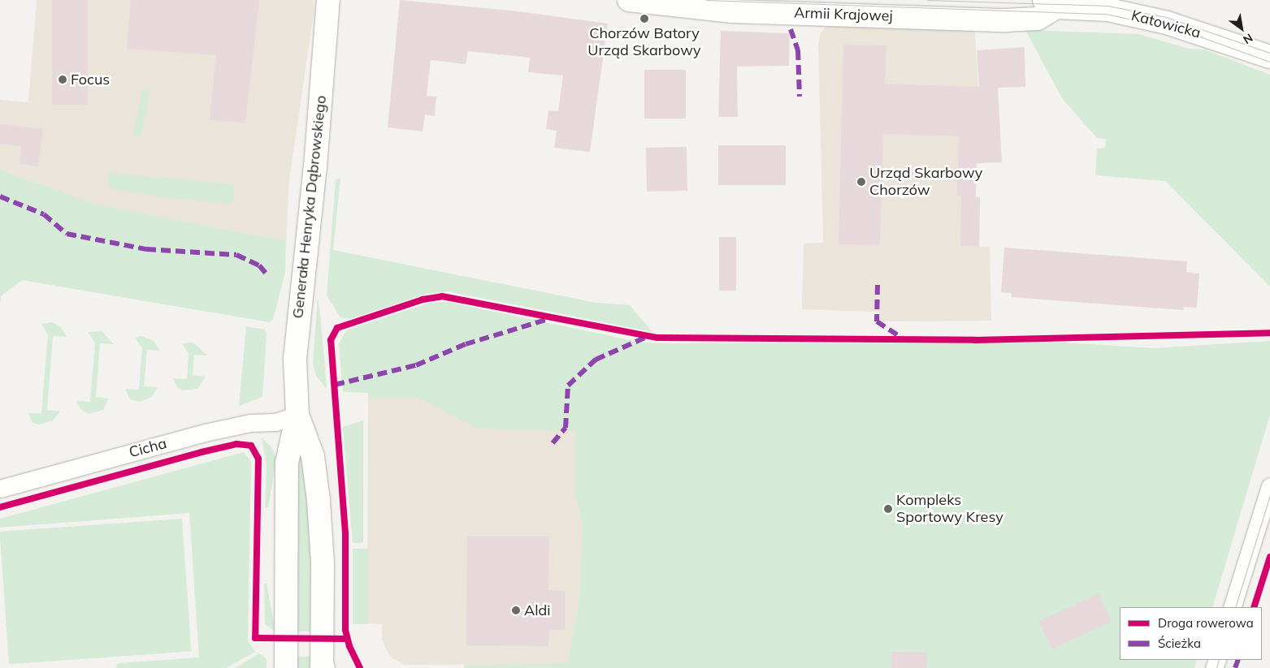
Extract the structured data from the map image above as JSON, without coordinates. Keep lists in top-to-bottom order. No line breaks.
{"streets":{"street":["Armii Krajowej","Katowicka","Generała Henryka Dąbrowskiego","Cicha"]},"crossings":[["Armii Krajowej","Katowicka"],["Generała Henryka Dąbrowskiego","Cicha"]],"places":["Chorzów Batory Urząd Skarbowy","Focus","Urząd Skarbowy Chorzów","Kompleks Sportowy Kresy","Aldi"],"legend":["Droga rowerowa","Ścieżka"],"north":"bottom right"}
